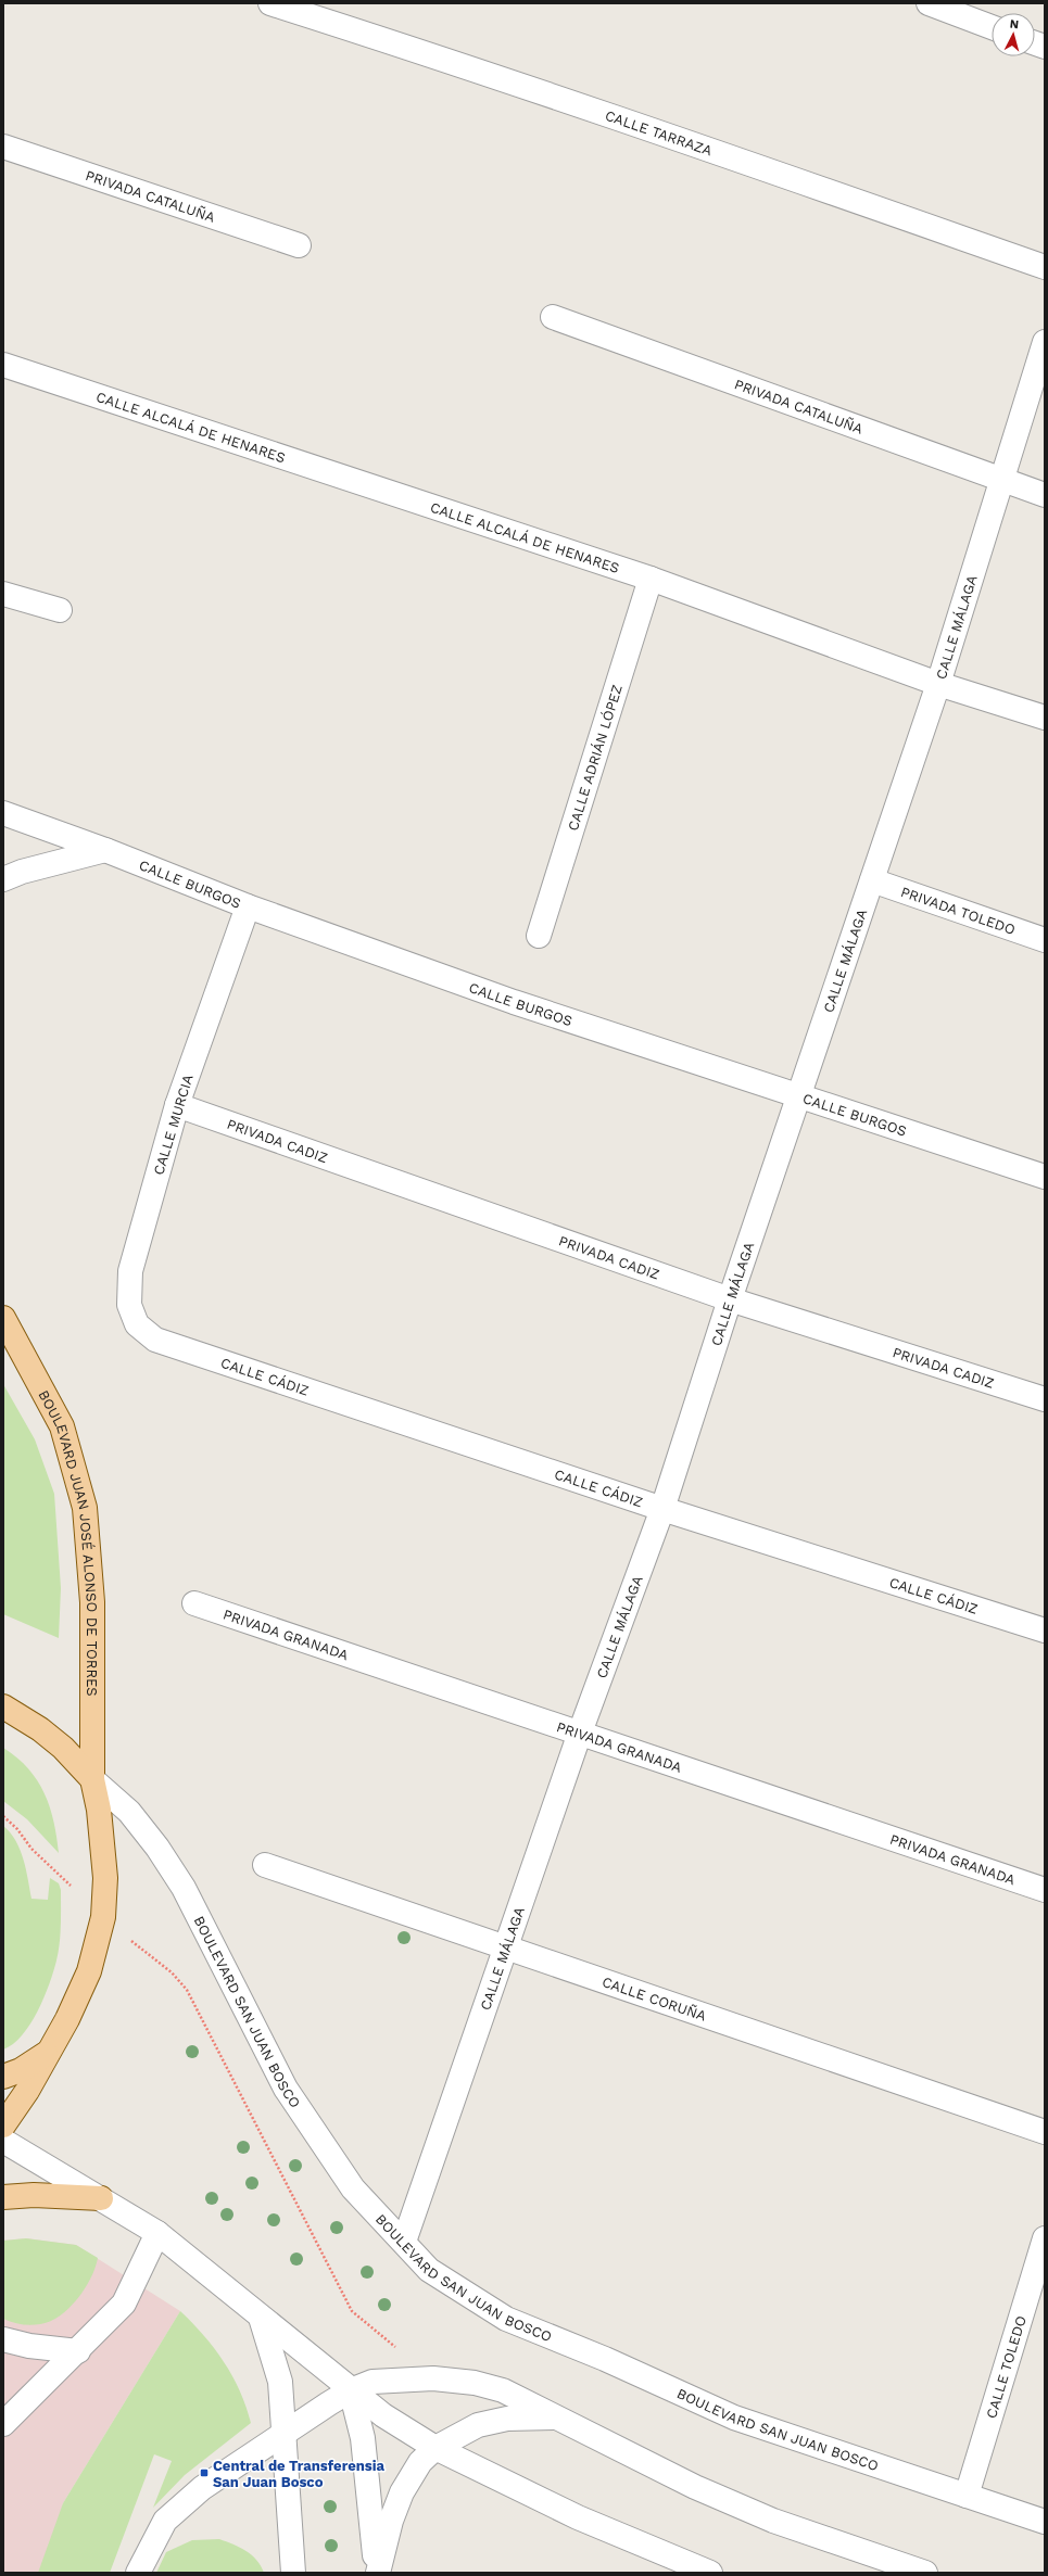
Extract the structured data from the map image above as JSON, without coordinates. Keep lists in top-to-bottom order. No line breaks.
{"streets":{"main road":["BOULEVARD JUAN JOSÉ ALONSO DE TORRES"],"street":["CALLE TARRAZA","PRIVADA CATALUÑA","CALLE ALCALÁ DE HENARES","CALLE MÁLAGA","CALLE ADRIÁN LÓPEZ","CALLE BURGOS","PRIVADA TOLEDO","CALLE MURCIA","PRIVADA CADIZ","CALLE CÁDIZ","PRIVADA GRANADA","CALLE CORUÑA","BOULEVARD SAN JUAN BOSCO","CALLE TOLEDO"]},"crossings":[["PRIVADA CATALUÑA","CALLE MÁLAGA"],["CALLE ALCALÁ DE HENARES","CALLE MÁLAGA"],["CALLE ALCALÁ DE HENARES","CALLE ADRIÁN LÓPEZ"],["CALLE MÁLAGA","CALLE BURGOS"],["CALLE MÁLAGA","PRIVADA TOLEDO"],["CALLE MÁLAGA","PRIVADA CADIZ"],["CALLE MÁLAGA","CALLE CÁDIZ"],["CALLE MÁLAGA","PRIVADA GRANADA"],["CALLE MÁLAGA","CALLE CORUÑA"],["CALLE MÁLAGA","BOULEVARD SAN JUAN BOSCO"],["CALLE BURGOS","CALLE MURCIA"],["CALLE MURCIA","PRIVADA CADIZ"],["CALLE MURCIA","CALLE CÁDIZ"],["BOULEVARD JUAN JOSÉ ALONSO DE TORRES","BOULEVARD SAN JUAN BOSCO"],["BOULEVARD SAN JUAN BOSCO","CALLE TOLEDO"]],"places":{"transit":["Central de Transferensia San Juan Bosco"]},"north":"top"}
